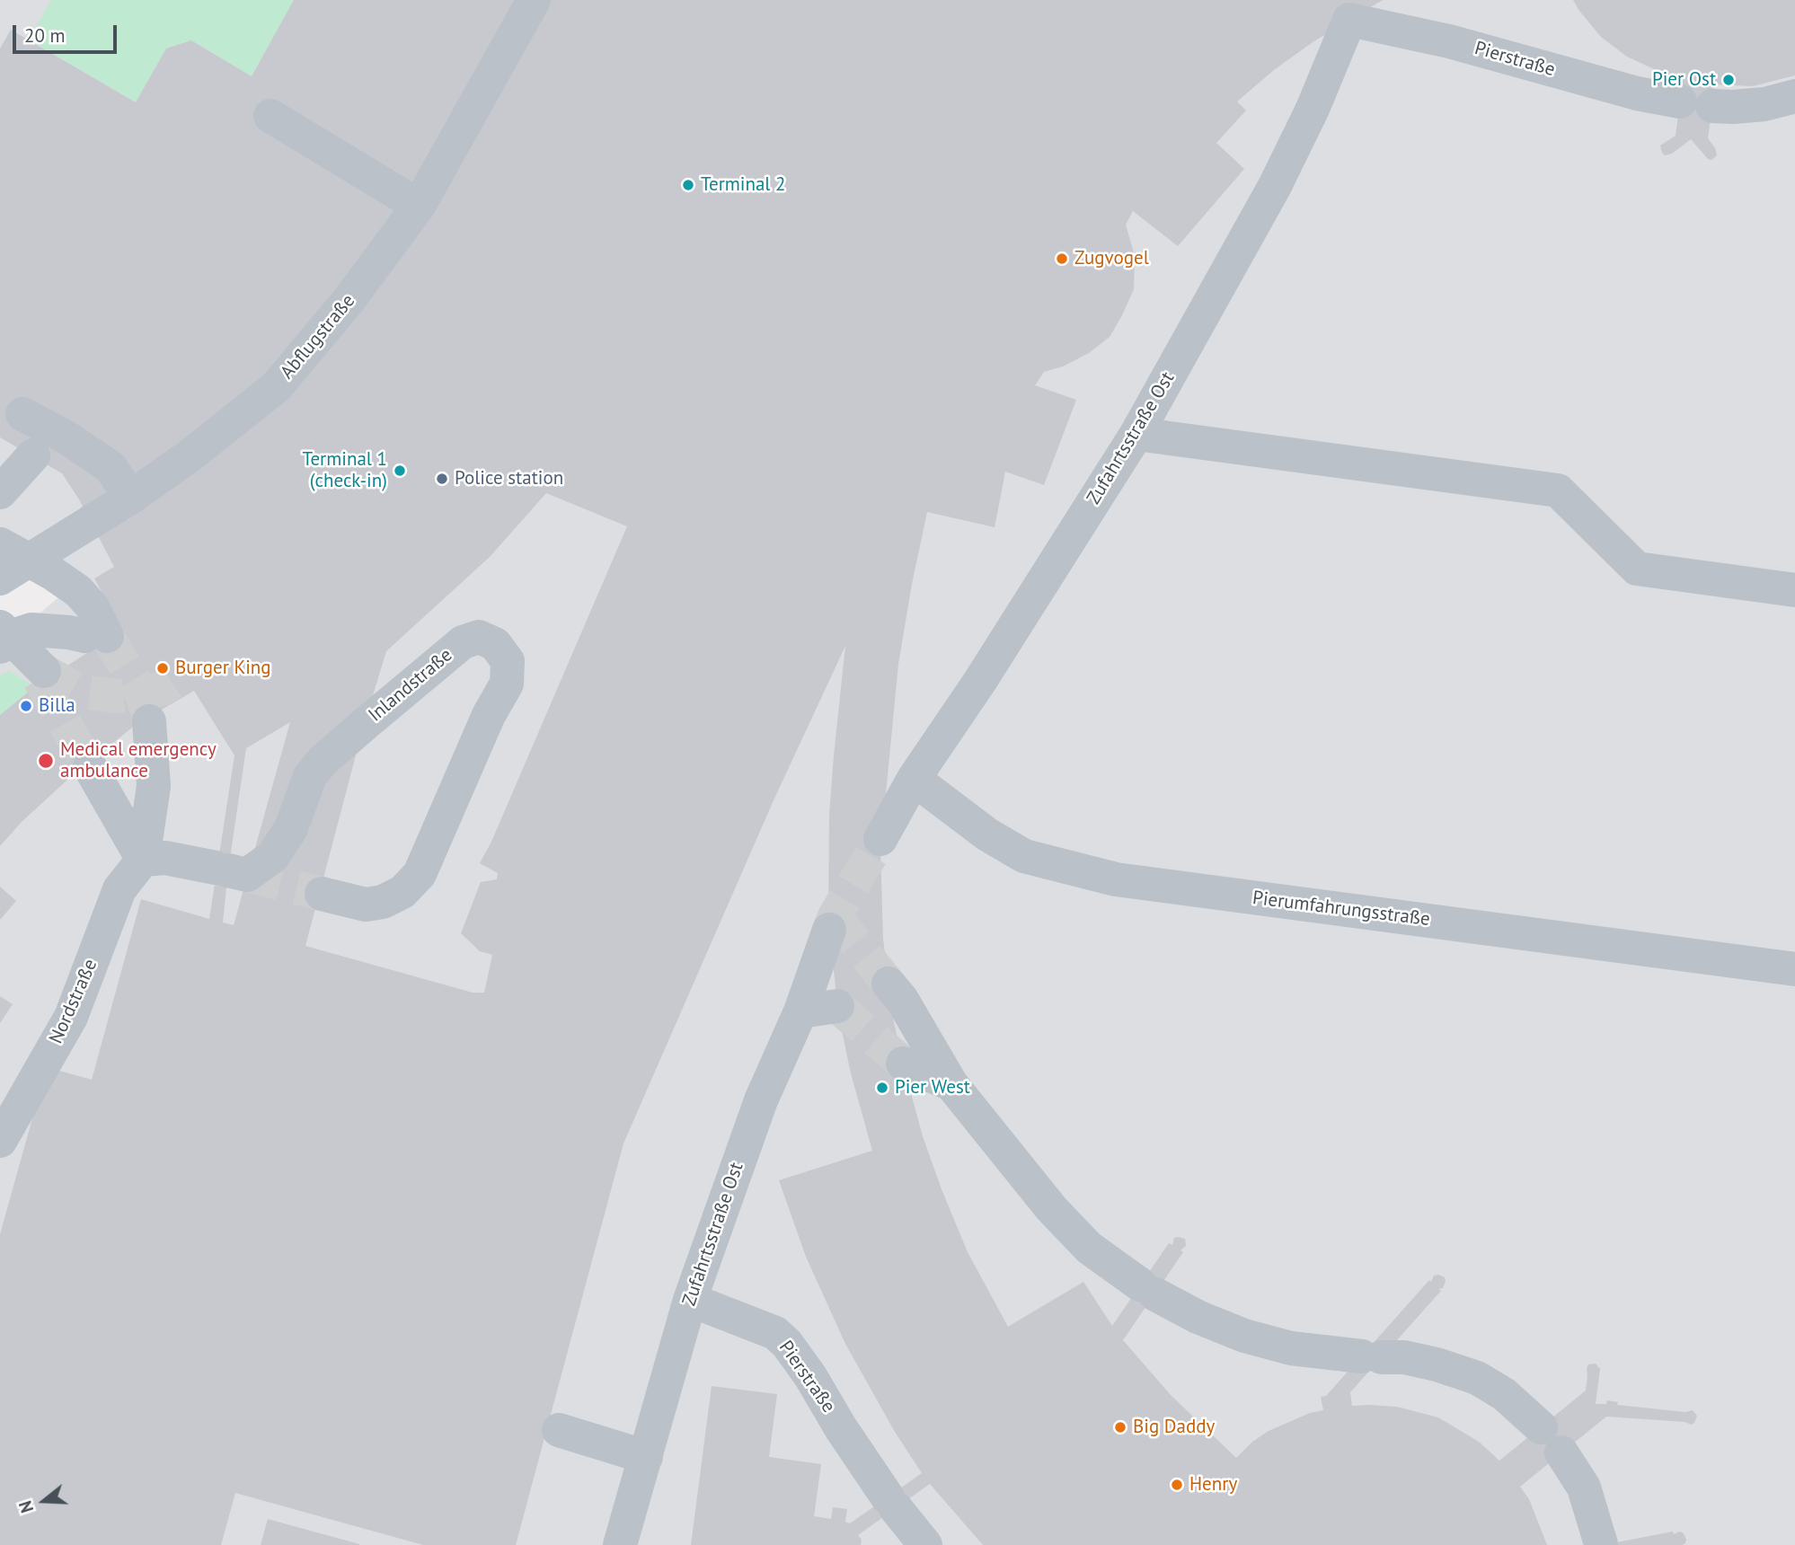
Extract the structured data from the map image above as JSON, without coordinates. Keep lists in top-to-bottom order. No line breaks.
{"streets":{"street":["Pierstraße","Abflugstraße","Zufahrtsstraße Ost","Inlandstraße","Pierumfahrungsstraße","Nordstraße"]},"crossings":[["Pierstraße","Zufahrtsstraße Ost"],["Zufahrtsstraße Ost","Pierumfahrungsstraße"],["Inlandstraße","Nordstraße"]],"places":["Pier Ost","Terminal 2","Zugvogel","Terminal 1 (check-in)","Police station","Burger King","Billa","Medical emergency ambulance","Pier West","Big Daddy","Henry"],"scale_bar":"20 m","north":"left"}
